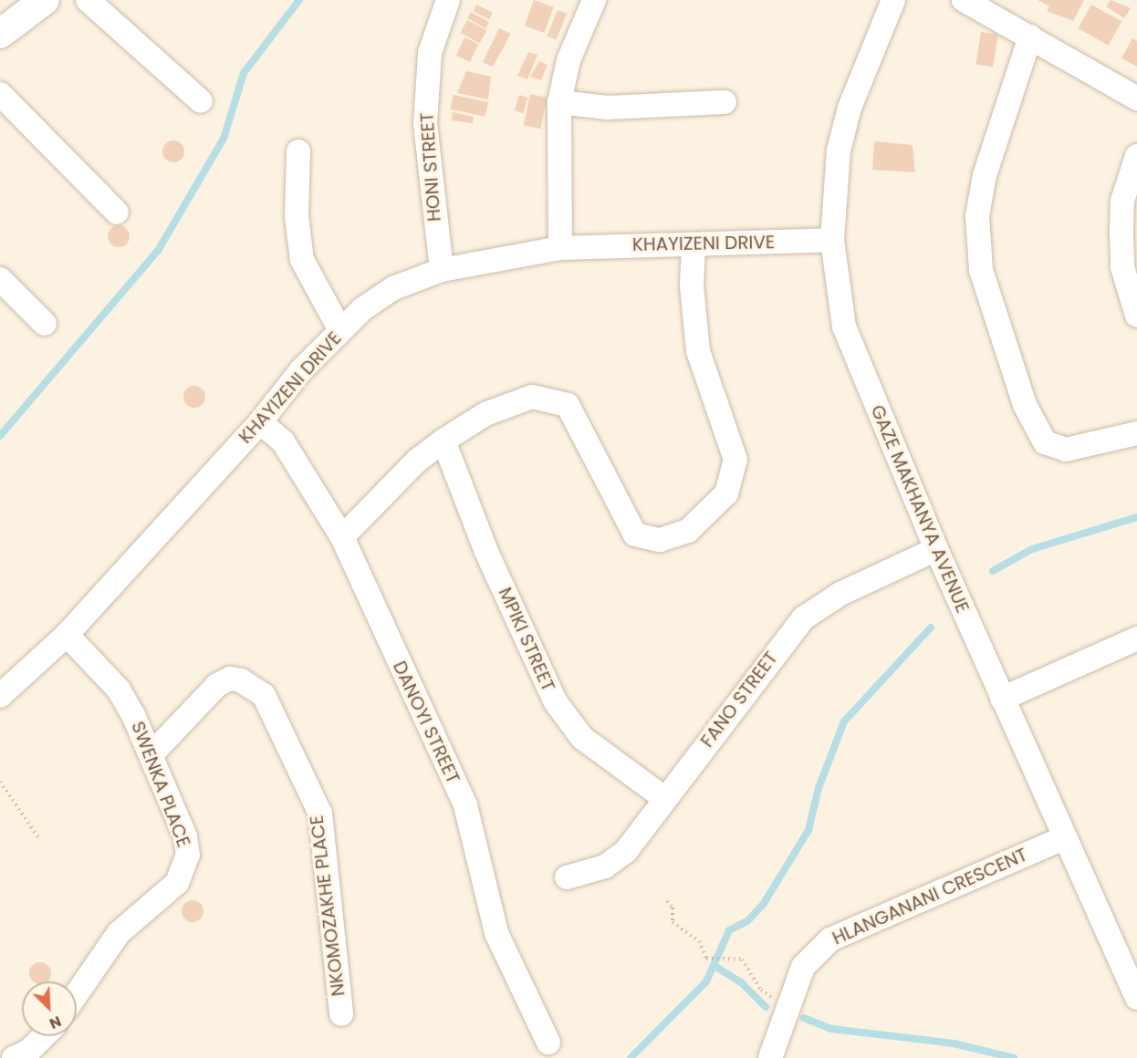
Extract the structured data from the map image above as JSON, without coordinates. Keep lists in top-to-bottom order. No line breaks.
{"streets":{"street":["HONI STREET","KHAYIZENI DRIVE","GAZE MAKHANYA AVENUE","MPIKI STREET","FANO STREET","DANOYI STREET","SWENKA PLACE","HLANGANANI CRESCENT","NKOMOZAKHE PLACE"]},"crossings":[["HONI STREET","KHAYIZENI DRIVE"],["KHAYIZENI DRIVE","GAZE MAKHANYA AVENUE"],["KHAYIZENI DRIVE","DANOYI STREET"],["KHAYIZENI DRIVE","SWENKA PLACE"],["GAZE MAKHANYA AVENUE","FANO STREET"],["GAZE MAKHANYA AVENUE","HLANGANANI CRESCENT"],["MPIKI STREET","FANO STREET"],["SWENKA PLACE","NKOMOZAKHE PLACE"]],"north":"bottom right"}
